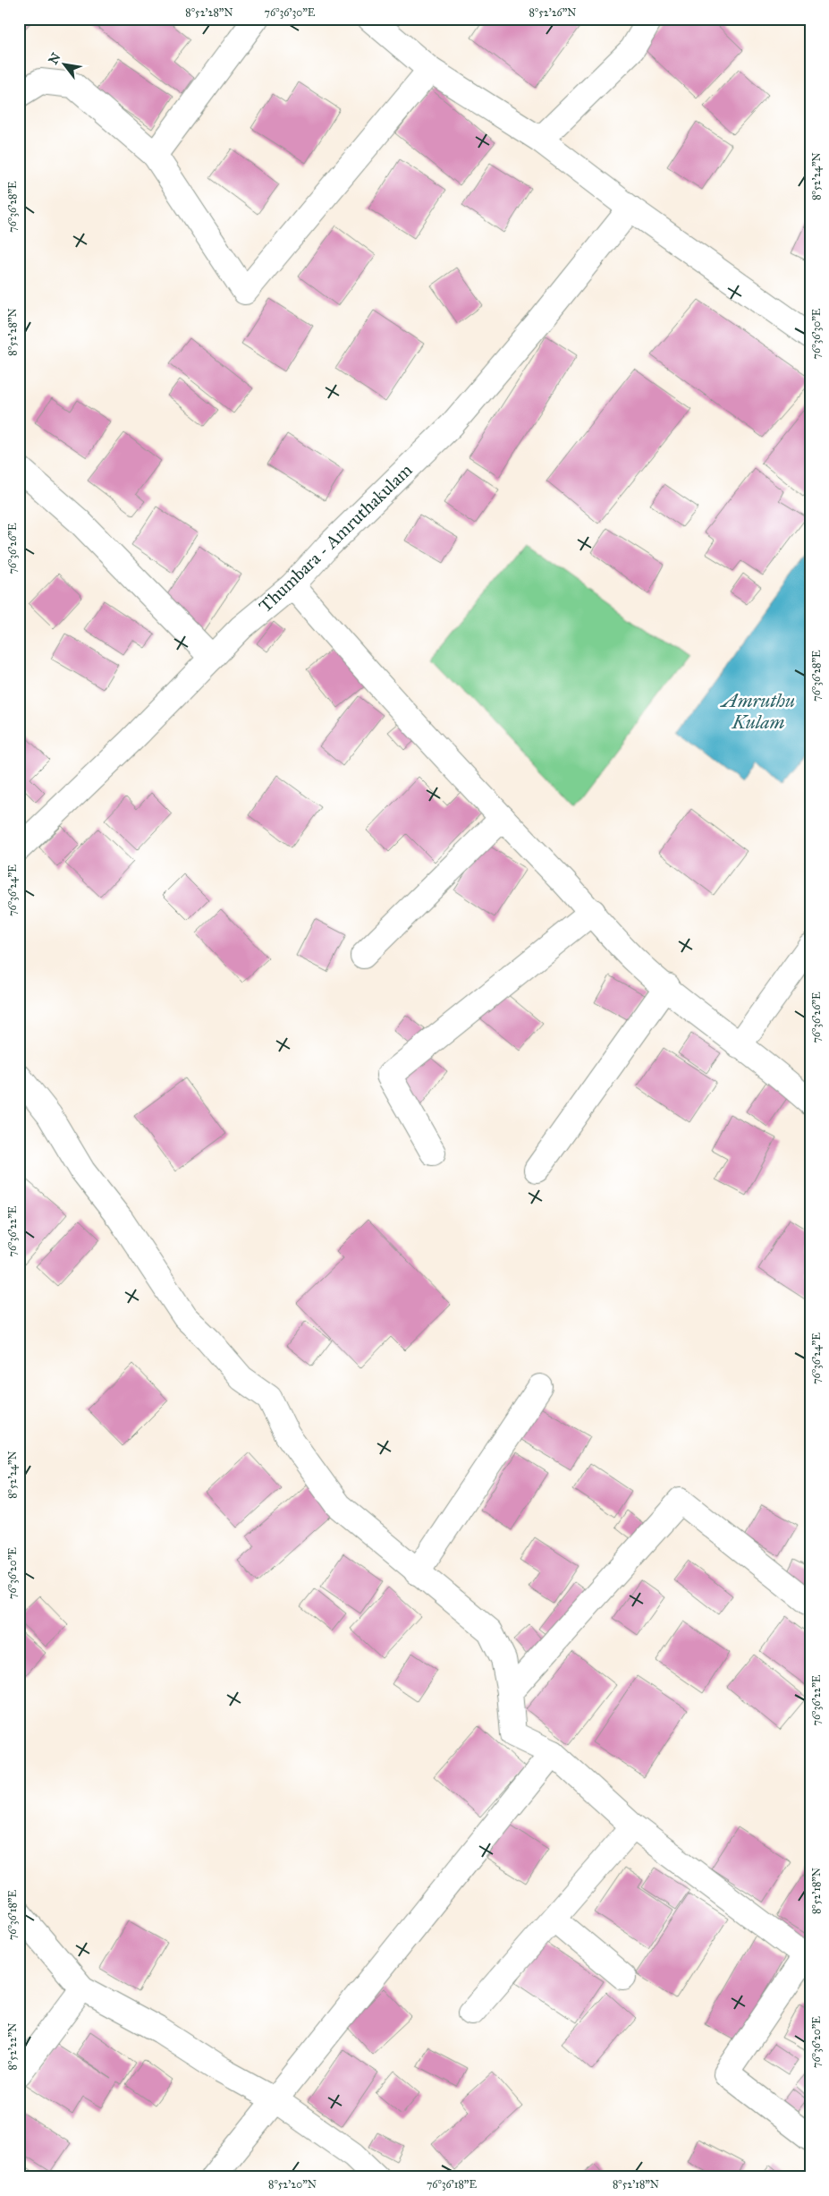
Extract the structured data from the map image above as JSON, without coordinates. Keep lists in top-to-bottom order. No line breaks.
{"streets":{"street":["Thumbara - Amruthakulam"]},"water":["Amruthu Kulam"],"north":"top left","coordinates":["8°52'28\"N","76°36'30\"E","8°52'26\"N","8°52'24\"N","76°36'28\"E","76°36'26\"E","76°36'24\"E","76°36'22\"E","76°36'20\"E","8°52'18\"N","76°36'18\"E","8°52'22\"N","8°52'20\"N"]}
